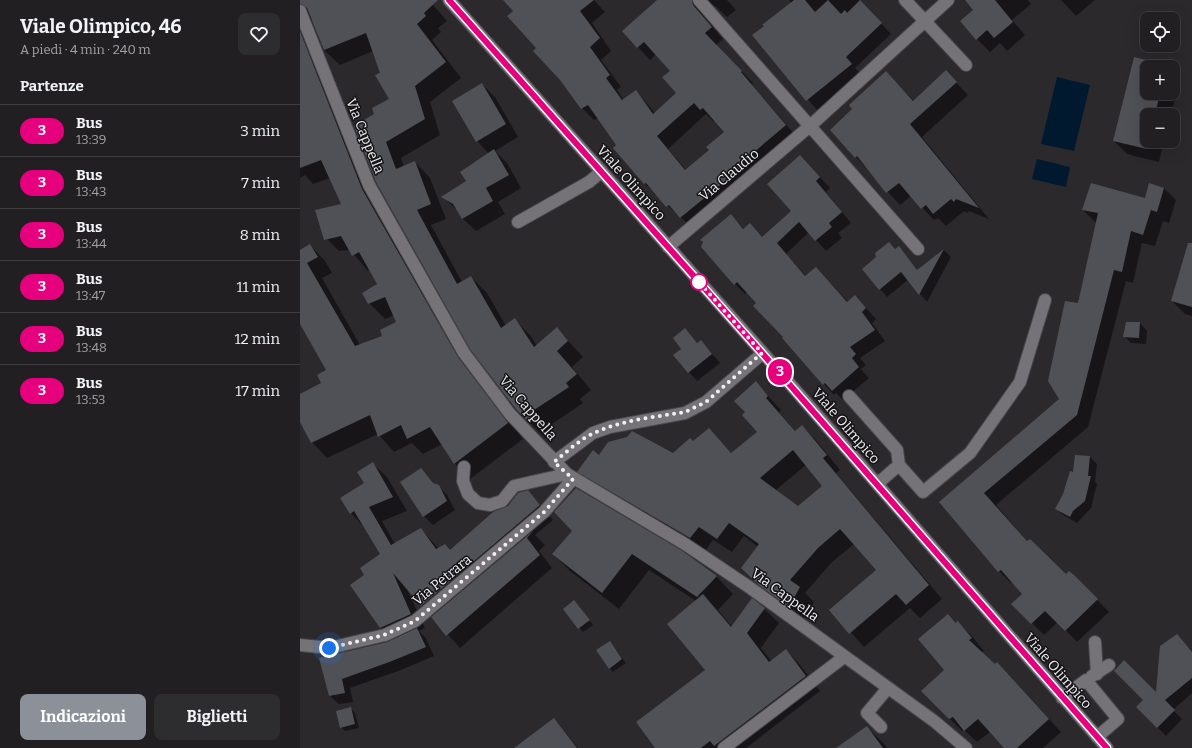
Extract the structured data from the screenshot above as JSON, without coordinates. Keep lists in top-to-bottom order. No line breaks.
{"streets":{"street":["Via Cappella","Via Claudio","Viale Olimpico","Via Petrara"]},"crossings":[["Via Cappella","Via Petrara"],["Via Claudio","Viale Olimpico"]],"lines":["bus line 3"],"page":{"heading":[["Viale Olimpico, 46","A piedi · 4 min · 240 m"],"Partenze"],"on_map":"3","map_buttons":["+","−"],"list":[{"mark":"3","name":"Bus","note":"13:39","value":"3 min"},{"mark":"3","name":"Bus","note":"13:43","value":"7 min"},{"mark":"3","name":"Bus","note":"13:44","value":"8 min"},{"mark":"3","name":"Bus","note":"13:47","value":"11 min"},{"mark":"3","name":"Bus","note":"13:48","value":"12 min"},{"mark":"3","name":"Bus","note":"13:53","value":"17 min"}],"buttons":["Indicazioni","Biglietti"]}}
